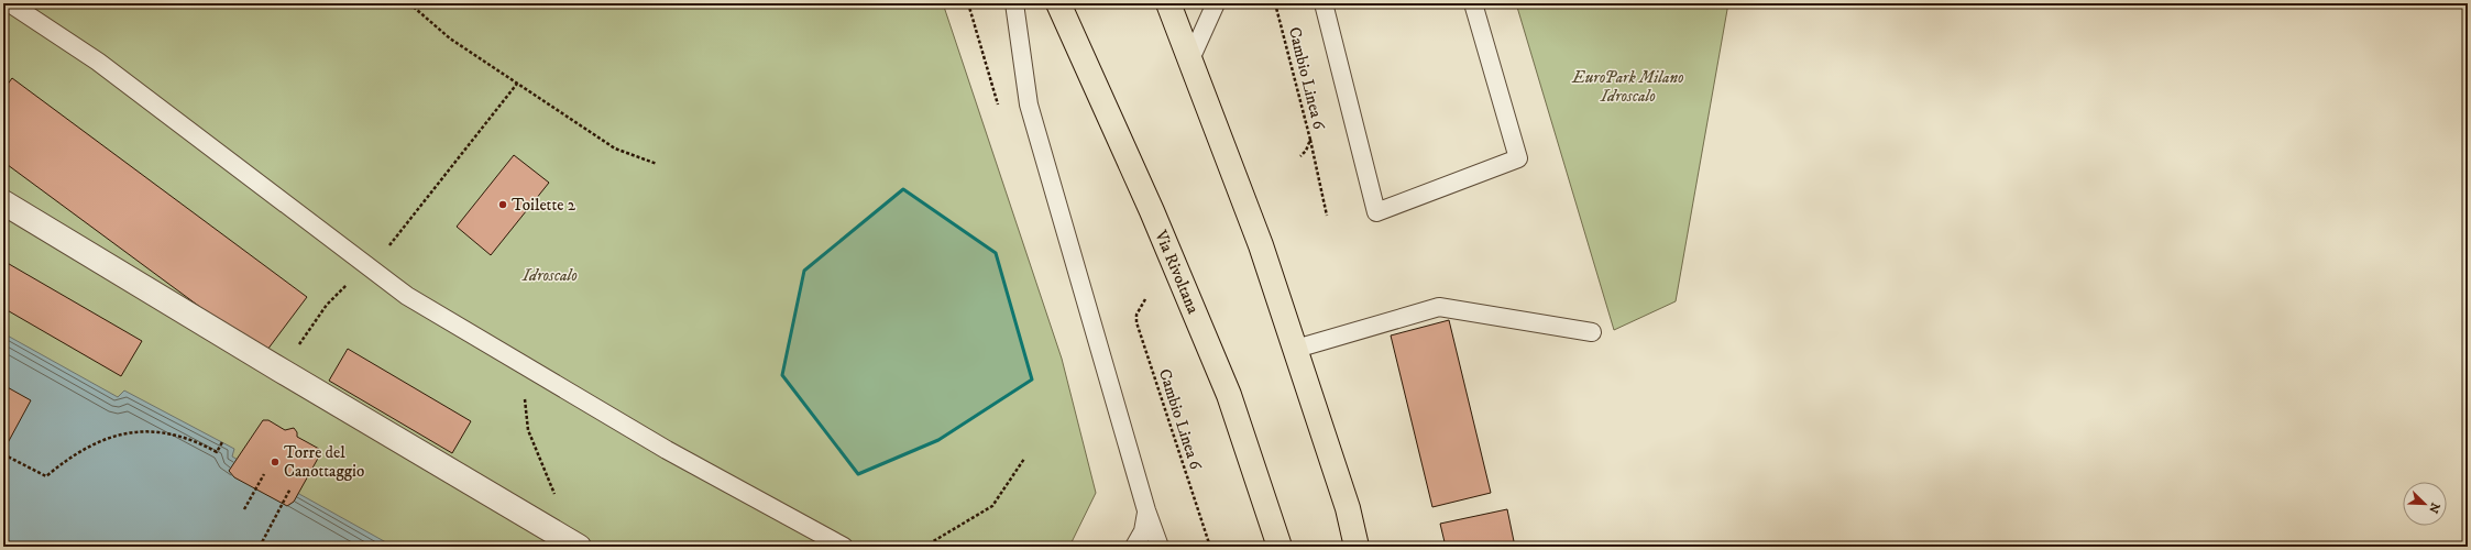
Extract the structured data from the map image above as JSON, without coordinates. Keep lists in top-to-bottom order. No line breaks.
{"streets":{"highway":["Via Rivoltana"],"path":["Cambio Linea 6"]},"parks":["EuroPark Milano Idroscalo","Idroscalo"],"places":["Toilette 2","Torre del Canottaggio"],"north":"bottom right"}
